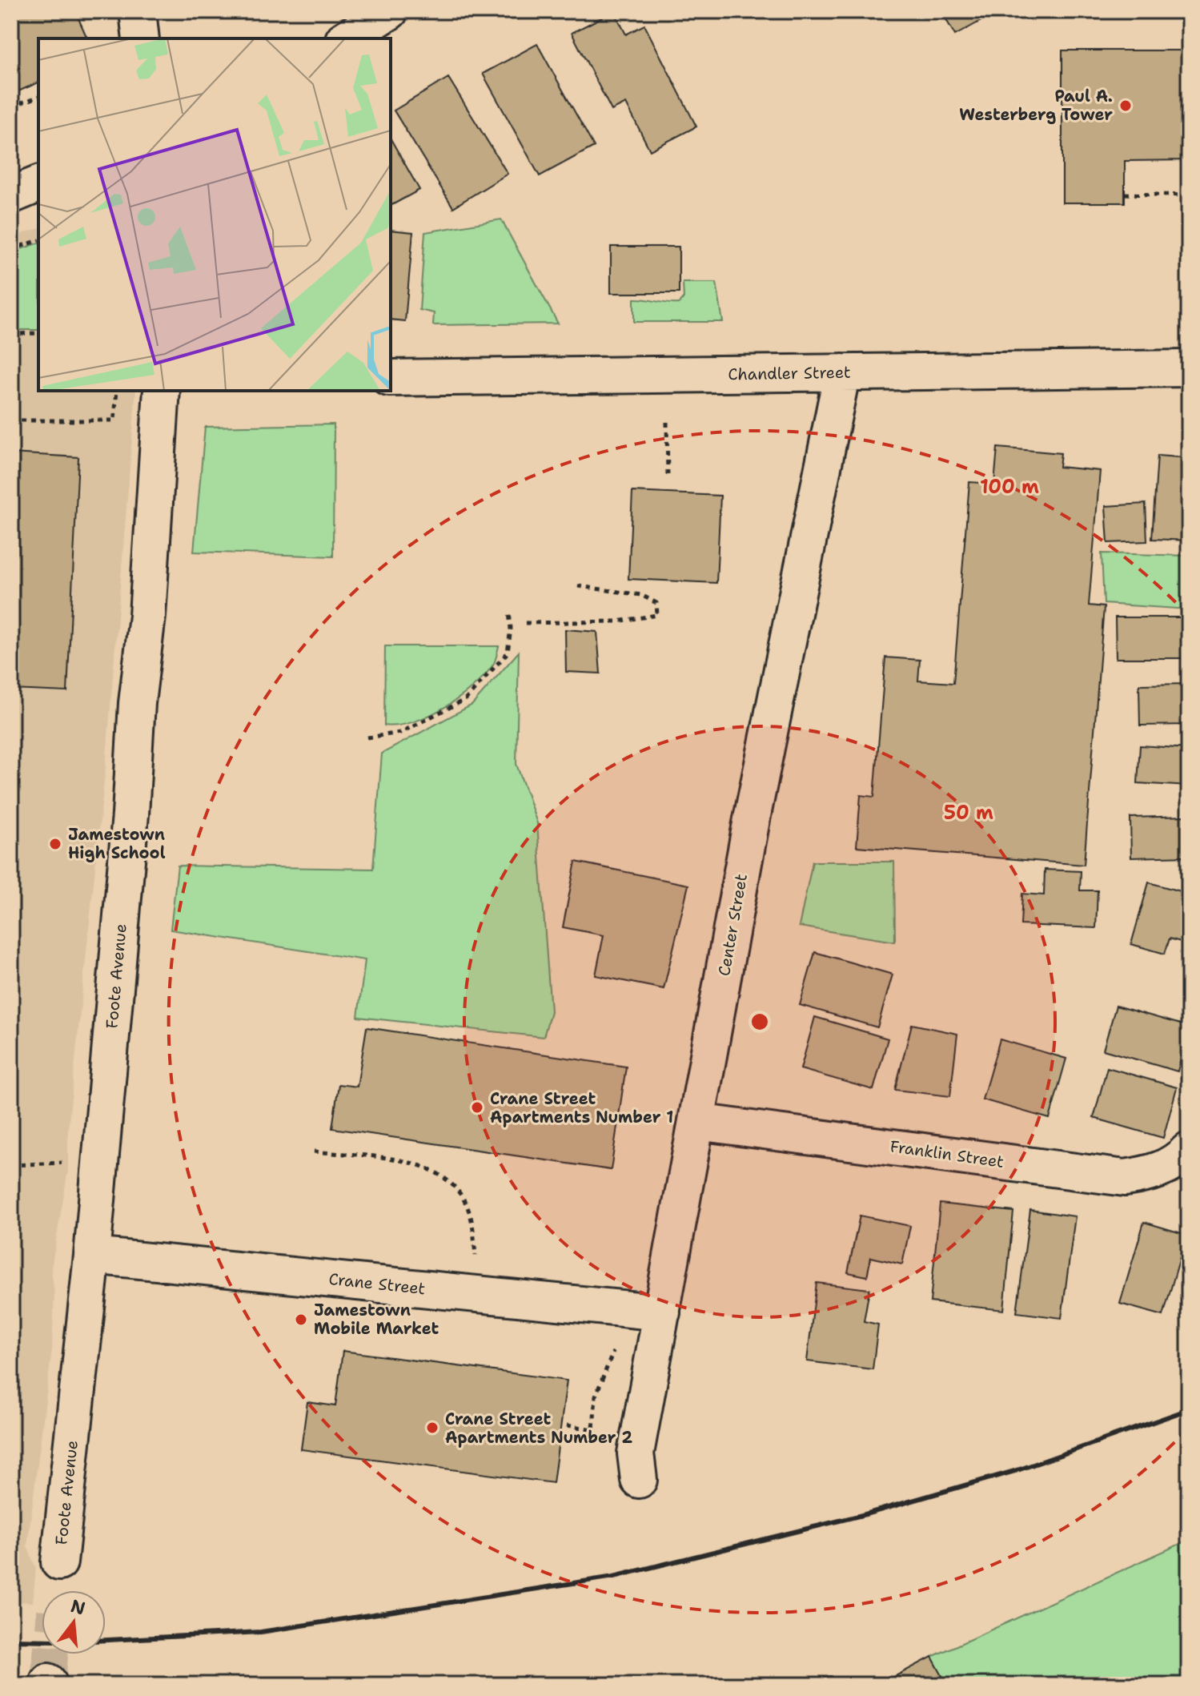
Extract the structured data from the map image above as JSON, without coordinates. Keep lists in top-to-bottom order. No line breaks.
{"streets":{"street":["Chandler Street","Center Street","Foote Avenue","Franklin Street","Crane Street"]},"crossings":[["Chandler Street","Center Street"],["Center Street","Franklin Street"],["Center Street","Crane Street"],["Foote Avenue","Crane Street"]],"places":["Paul A. Westerberg Tower","Jamestown High School","Crane Street Apartments Number 1","Jamestown Mobile Market","Crane Street Apartments Number 2"],"north":"top","rings":["100 m","50 m"]}
